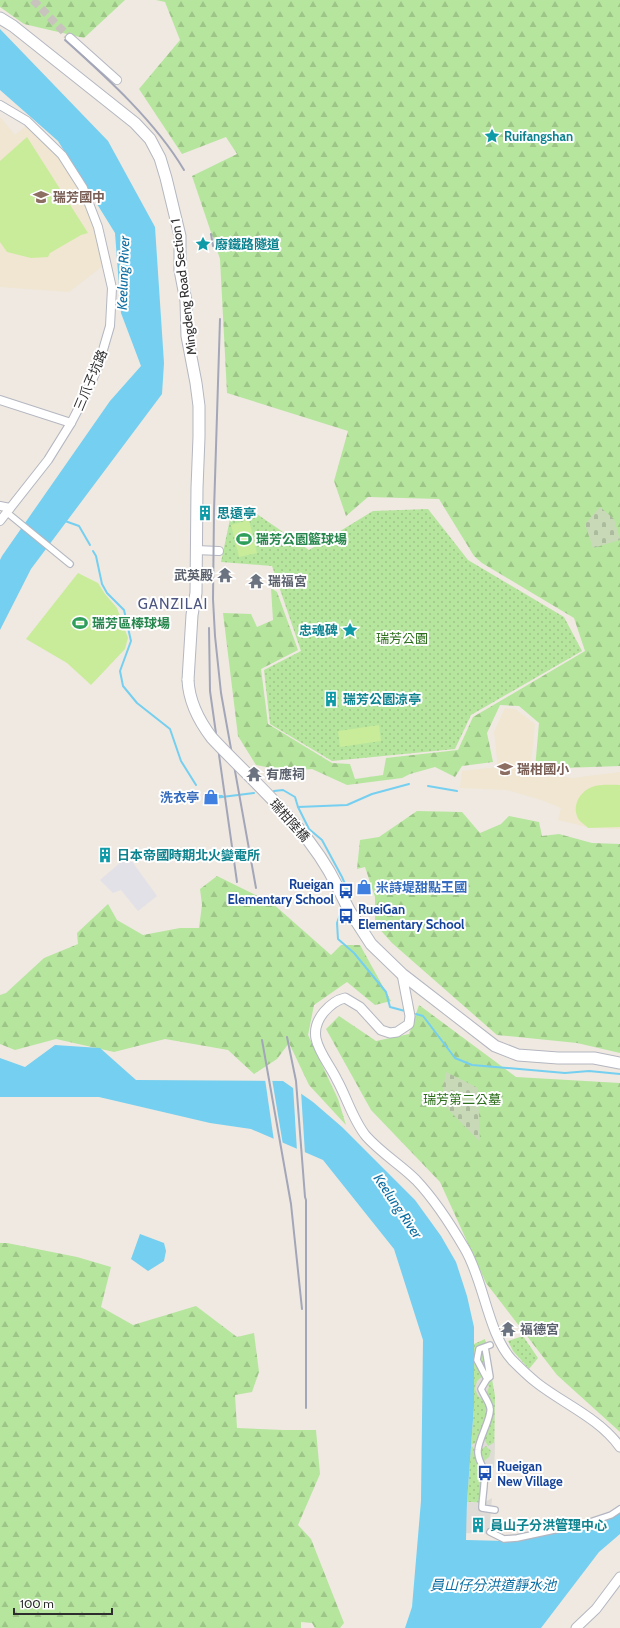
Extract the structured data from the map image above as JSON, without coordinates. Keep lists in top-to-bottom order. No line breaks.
{"streets":{"main road":["Mingdeng Road Section 1","瑞柑陸橋"],"street":["三爪子坑路"]},"crossings":[["Mingdeng Road Section 1","瑞柑陸橋"]],"districts":["GANZILAI"],"water":["Keelung River","員山仔分洪道靜水池"],"parks":["瑞芳公園","瑞芳第二公墓"],"places":{"place":["Ruifangshan","廢鐵路隧道","忠魂碑"],"school or university":["瑞芳國中","瑞柑國小"],"building":["思遠亭","瑞芳公園涼亭","日本帝國時期北火變電所","員山子分洪管理中心"],"sports":["瑞芳公園籃球場","瑞芳區棒球場"],"temple":["武英殿","瑞福宮","有應祠","福德宮"],"shop":["洗衣亭","米詩堤甜點王國"],"bus stop":["Rueigan Elementary School","RueiGan Elementary School","Rueigan New Village"]},"scale_bar":"100 m"}
